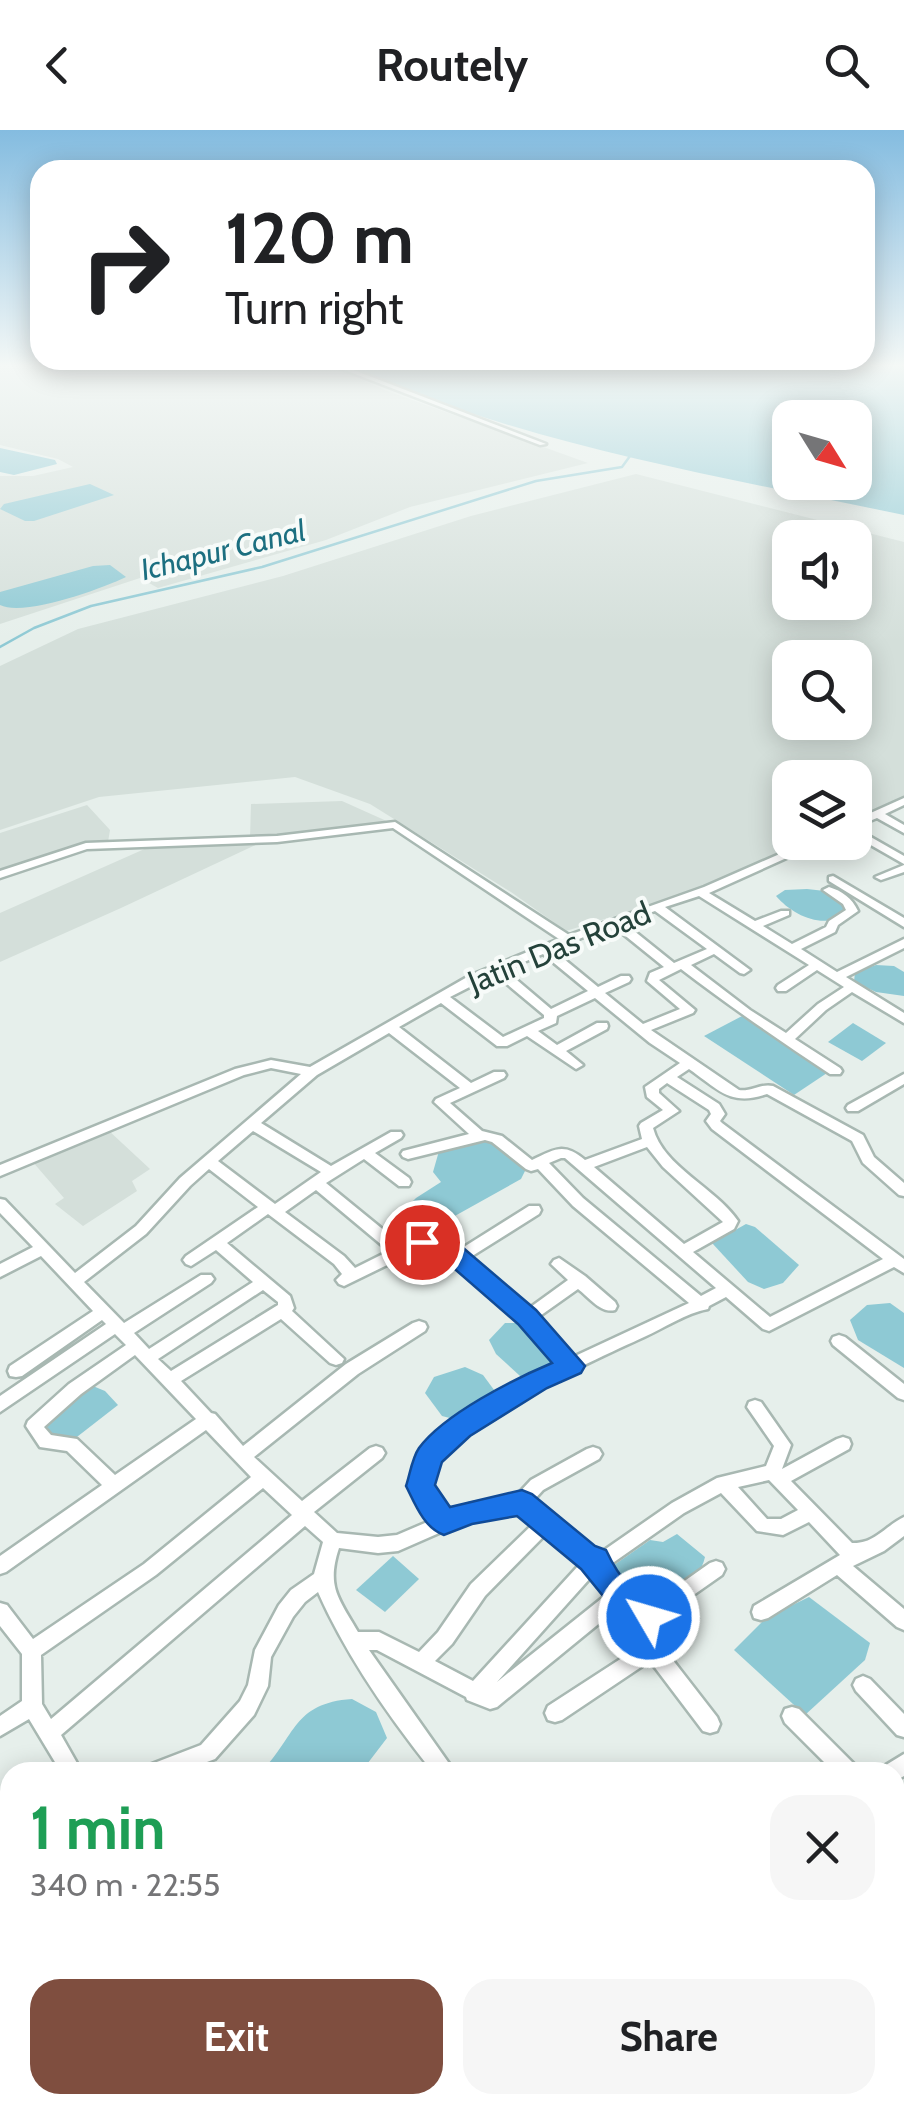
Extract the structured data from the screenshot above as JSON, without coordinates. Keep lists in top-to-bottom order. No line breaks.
{"streets":{"street":["Jatin Das Road"]},"water":["Ichapur Canal"],"north":"bottom right","page":{"header":"Routely","turn":["120 m","Turn right"],"heading":["1 min","340 m · 22:55"],"buttons":["Exit","Share"]}}
